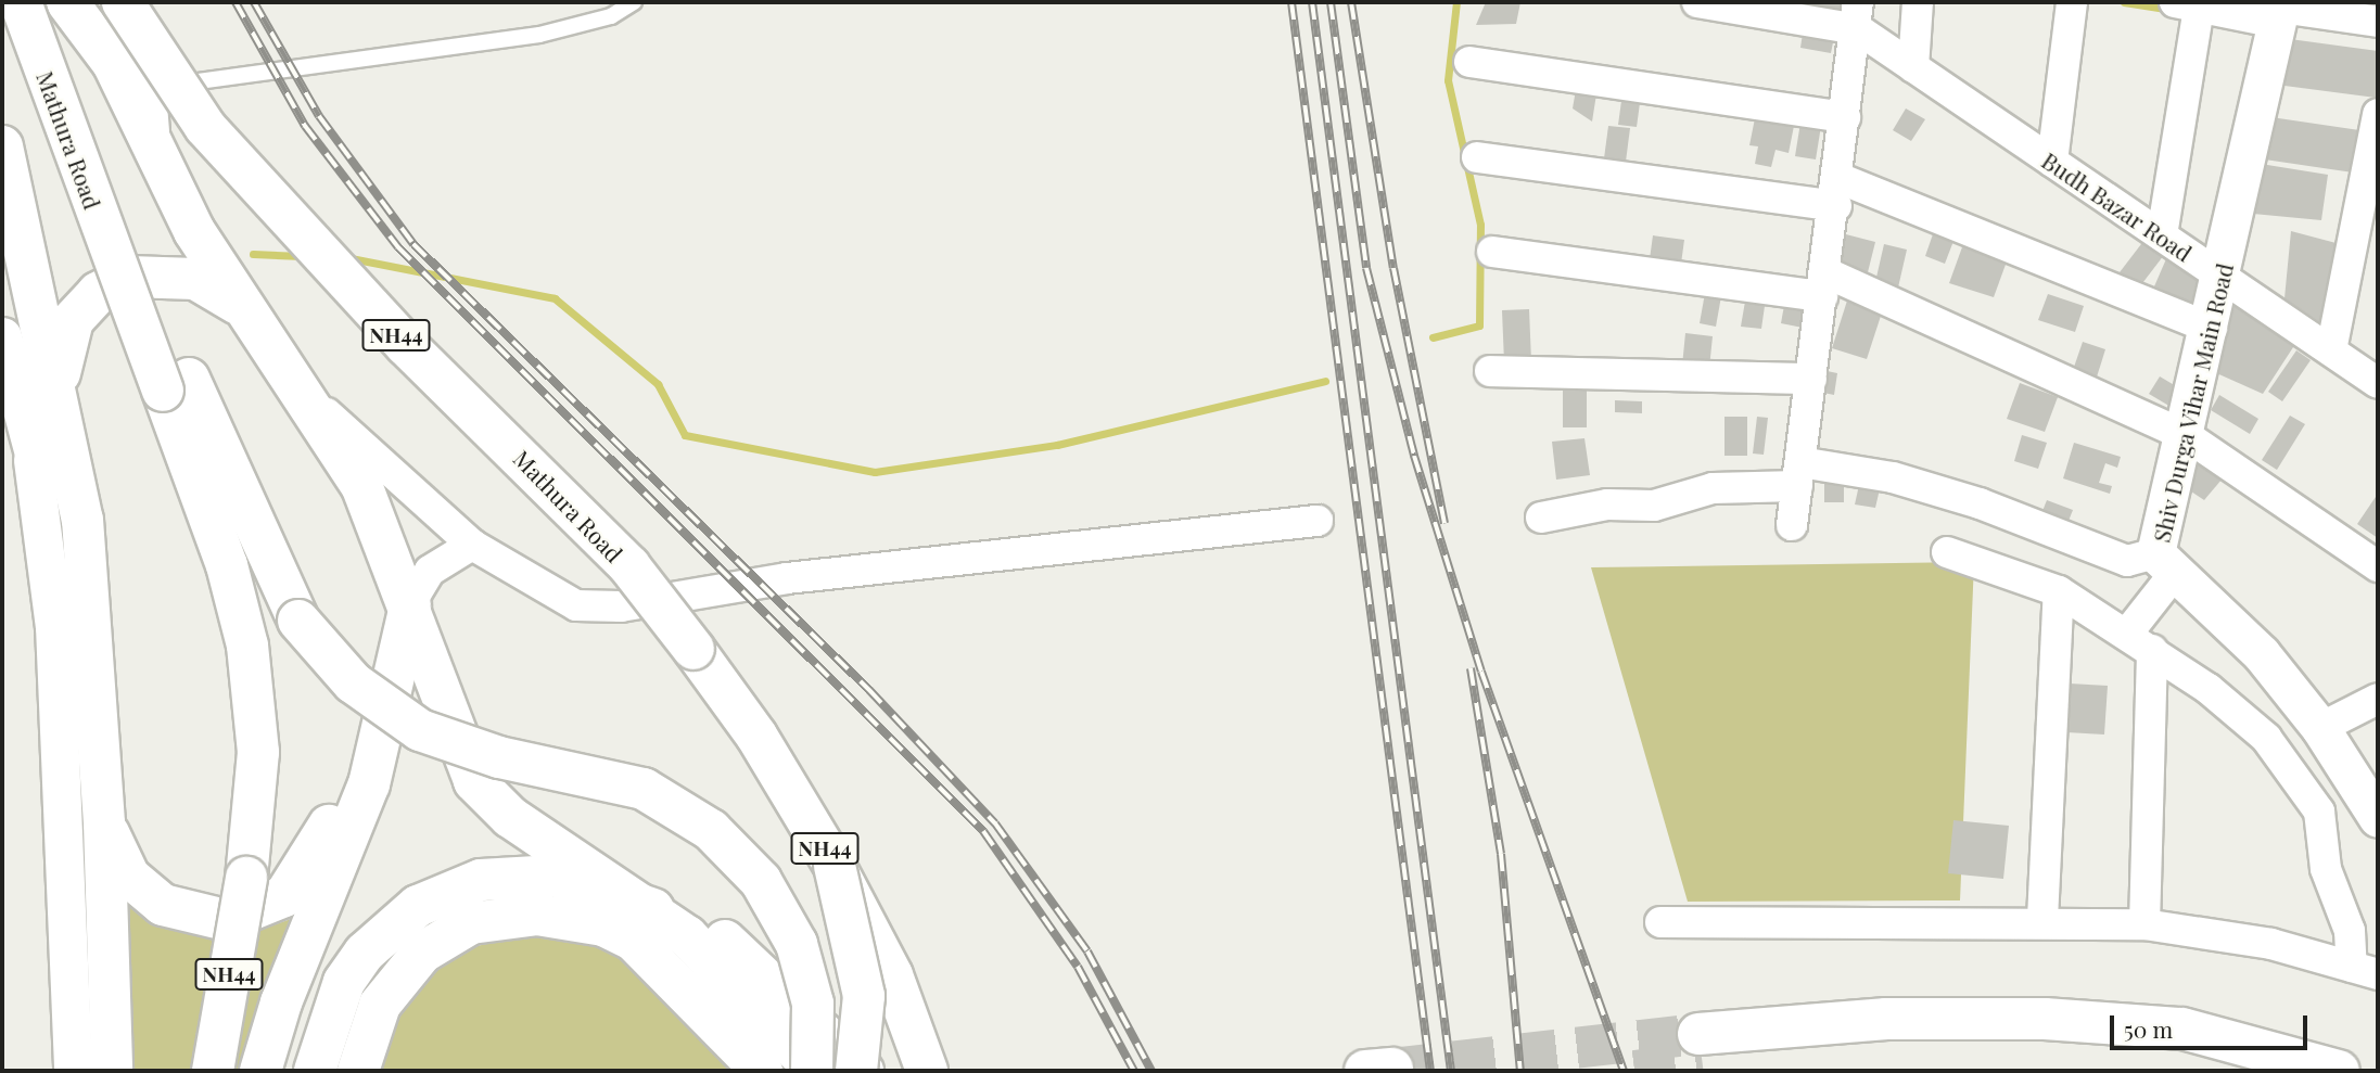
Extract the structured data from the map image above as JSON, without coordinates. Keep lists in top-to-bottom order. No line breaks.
{"streets":{"main road":["Mathura Road","NH44"],"street":["Budh Bazar Road","Shiv Durga Vihar Main Road"]},"crossings":[["Budh Bazar Road","Shiv Durga Vihar Main Road"]],"scale_bar":"50 m"}
